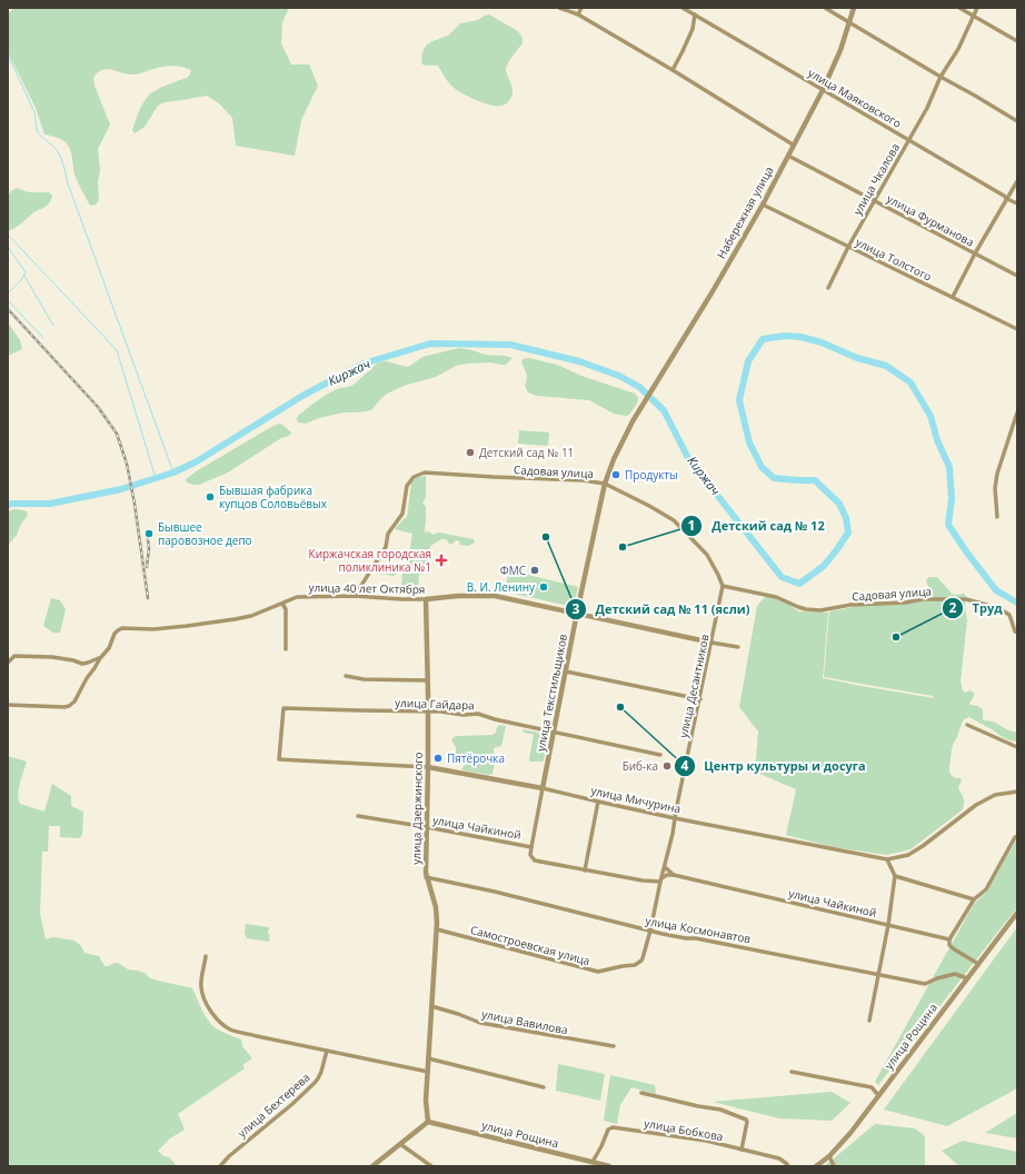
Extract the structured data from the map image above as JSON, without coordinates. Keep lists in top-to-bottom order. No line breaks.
{"streets":{"street":["улица Маяковского","улица Чкалова","Набережная улица","улица Фурманова","улица Толстого","Садовая улица","улица 40 лет Октября","улица Десантников","улица Текстильщиков","улица Гайдара","улица Мичурина","улица Дзержинского","улица Чайкиной","улица Космонавтов","Самостроевская улица","улица Вавилова","улица Рощина","улица Бехтерева","улица Бобкова"]},"crossings":[["улица Маяковского","улица Чкалова"],["улица Маяковского","Набережная улица"],["улица Чкалова","улица Фурманова"],["улица Чкалова","улица Толстого"],["Набережная улица","улица Фурманова"],["Набережная улица","улица Толстого"],["Набережная улица","улица Текстильщиков"],["Садовая улица","улица 40 лет Октября"],["Садовая улица","улица Десантников"],["Садовая улица","улица Текстильщиков"],["улица 40 лет Октября","улица Десантников"],["улица 40 лет Октября","улица Текстильщиков"],["улица 40 лет Октября","улица Дзержинского"],["улица Десантников","улица Мичурина"],["улица Десантников","улица Чайкиной"],["улица Текстильщиков","улица Гайдара"],["улица Текстильщиков","улица Мичурина"],["улица Текстильщиков","улица Чайкиной"],["улица Гайдара","улица Мичурина"],["улица Гайдара","улица Дзержинского"],["улица Мичурина","улица Дзержинского"],["улица Дзержинского","улица Чайкиной"],["улица Дзержинского","улица Космонавтов"],["улица Дзержинского","Самостроевская улица"],["улица Дзержинского","улица Вавилова"],["улица Дзержинского","улица Рощина"],["улица Космонавтов","Самостроевская улица"],["улица Космонавтов","улица Рощина"],["улица Рощина","улица Бобкова"]],"water":["Киржач"],"places":{"other":["Детский сад № 11","Продукты","Бывшая фабрика купцов Соловьёвых","Бывшее паровозное депо","Детский сад № 11 (ясли)","Детский сад № 12","ФМС","В. И. Ленину","Труд","Центр культуры и досуга","Пятёрочка","Биб-ка"],"health":["Киржачская городская поликлиника №1"]}}
